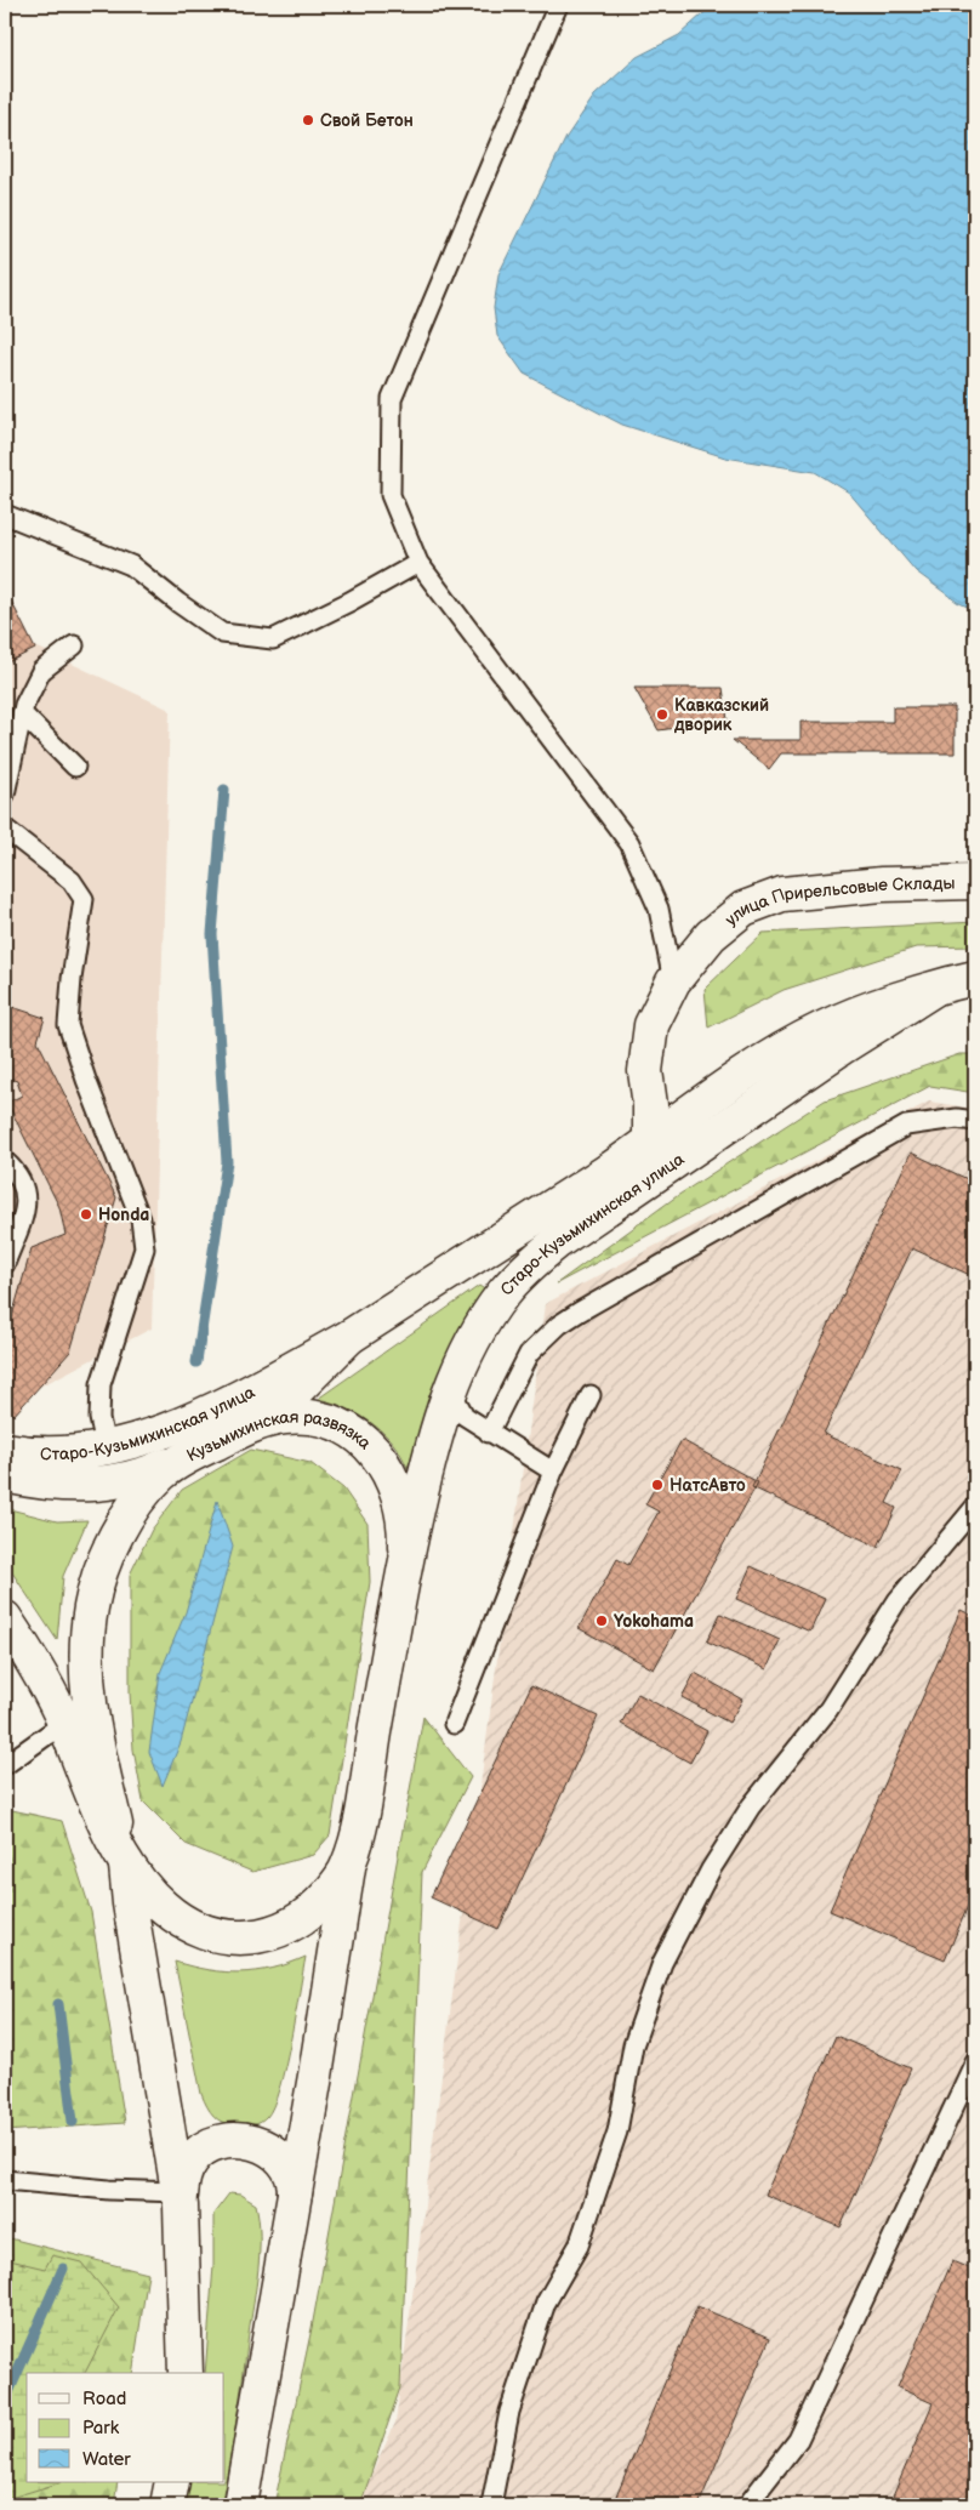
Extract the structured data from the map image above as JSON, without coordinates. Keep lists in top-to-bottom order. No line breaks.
{"streets":{"street":["улица Прирельсовые Склады","Старо-Кузьмихинская улица","Кузьмихинская развязка"]},"crossings":[["улица Прирельсовые Склады","Старо-Кузьмихинская улица"],["Старо-Кузьмихинская улица","Кузьмихинская развязка"]],"places":["Свой Бетон","Кавказский дворик","Honda","НатсАвто","Yokohama"],"legend":["Road","Park","Water"]}
